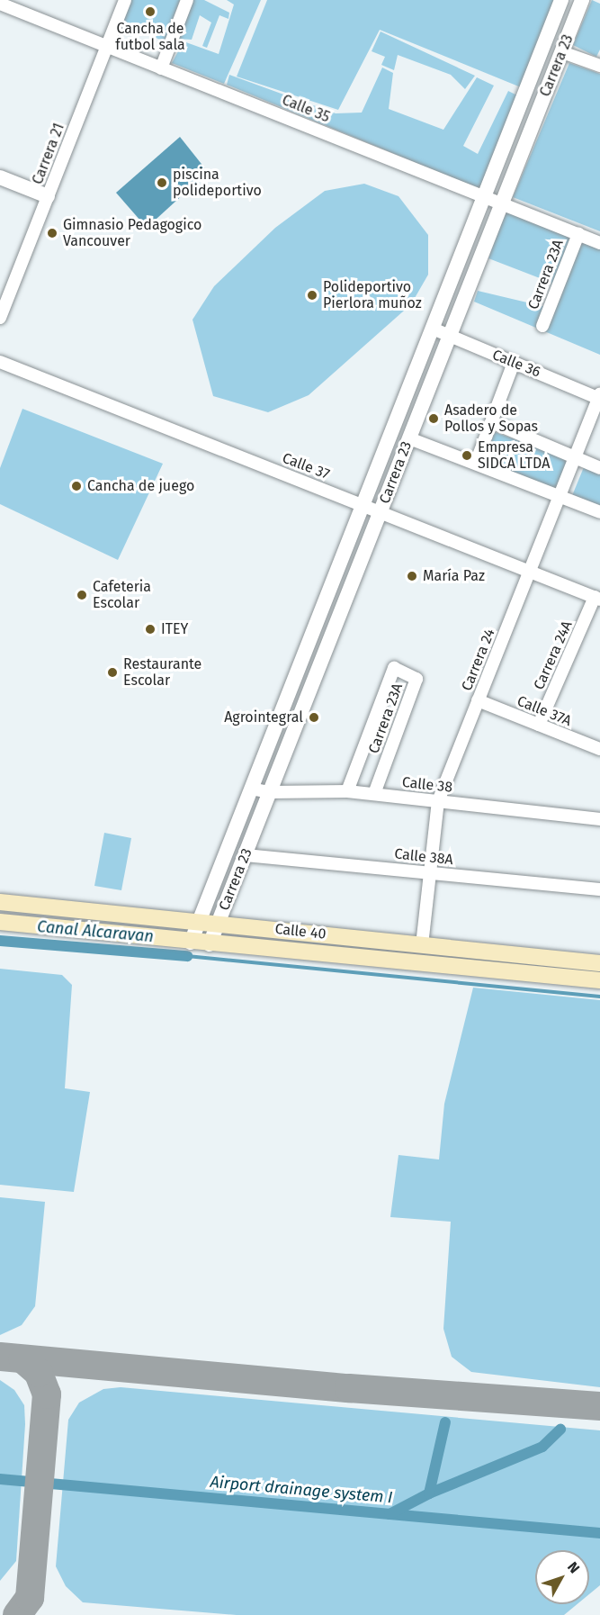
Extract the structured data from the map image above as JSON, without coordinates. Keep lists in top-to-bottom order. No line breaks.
{"streets":{"main road":["Calle 40"],"street":["Carrera 23","Calle 35","Carrera 21","Carrera 23A","Calle 36","Calle 37","Carrera 24A","Carrera 24","Calle 37A","Calle 38","Calle 38A"]},"crossings":[["Carrera 23","Calle 35"],["Carrera 23","Calle 36"],["Carrera 23","Calle 37"],["Carrera 23","Calle 38"],["Carrera 23","Calle 38A"],["Carrera 23","Calle 40"],["Calle 35","Carrera 21"],["Calle 35","Carrera 23A"],["Carrera 23A","Calle 38"],["Calle 36","Carrera 24"],["Calle 37","Carrera 24A"],["Calle 37","Carrera 24"],["Carrera 24A","Calle 37A"],["Carrera 24","Calle 37A"],["Carrera 24","Calle 38"],["Carrera 24","Calle 38A"],["Carrera 24","Calle 40"]],"water":["Canal Alcaravan","Airport drainage system I"],"places":["Cancha de futbol sala","piscina polideportivo","Gimnasio Pedagogico Vancouver","Polideportivo Pierlora muñoz","Asadero de Pollos y Sopas","Empresa SIDCA LTDA","Cancha de juego","María Paz","Cafeteria Escolar","ITEY","Restaurante Escolar","Agrointegral"],"north":"top right"}
